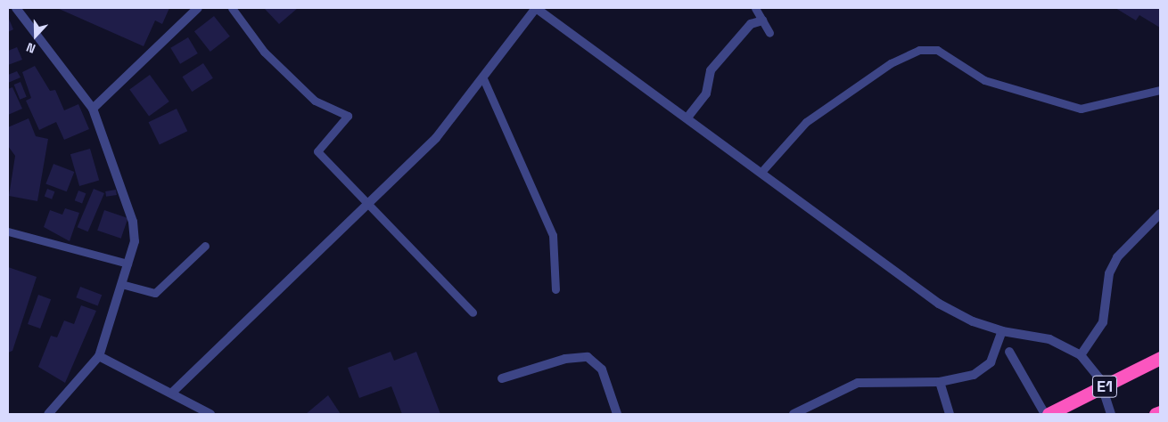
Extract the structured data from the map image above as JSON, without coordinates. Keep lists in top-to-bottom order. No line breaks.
{"streets":{"highway":["E1"]},"north":"bottom"}
